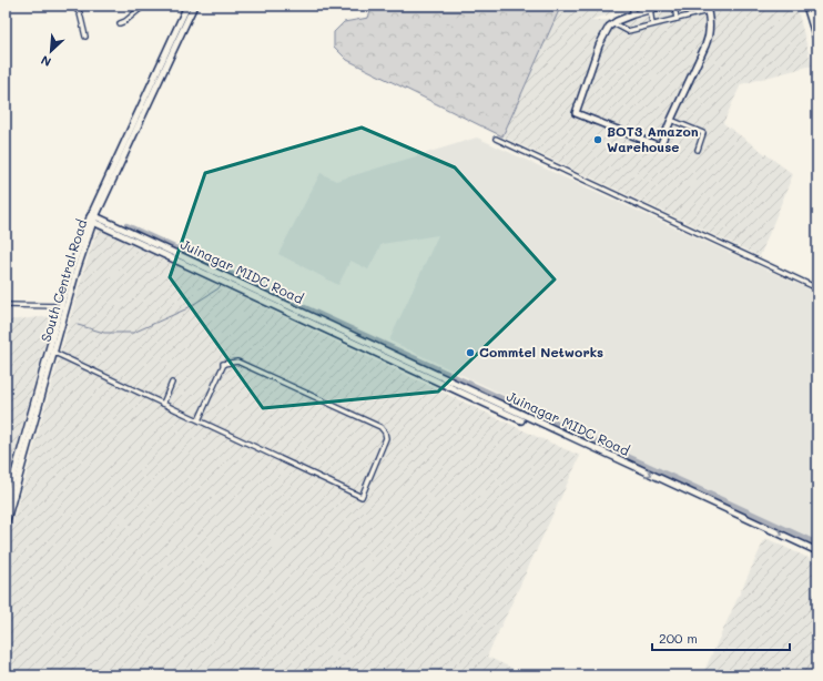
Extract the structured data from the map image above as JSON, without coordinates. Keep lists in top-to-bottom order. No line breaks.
{"streets":{"street":["Juinagar MIDC Road","South Central Road"]},"crossings":[["Juinagar MIDC Road","South Central Road"]],"one_way":["Juinagar MIDC Road"],"places":["BOT3 Amazon Warehouse","Commtel Networks"],"scale_bar":"200 m","north":"bottom left"}
